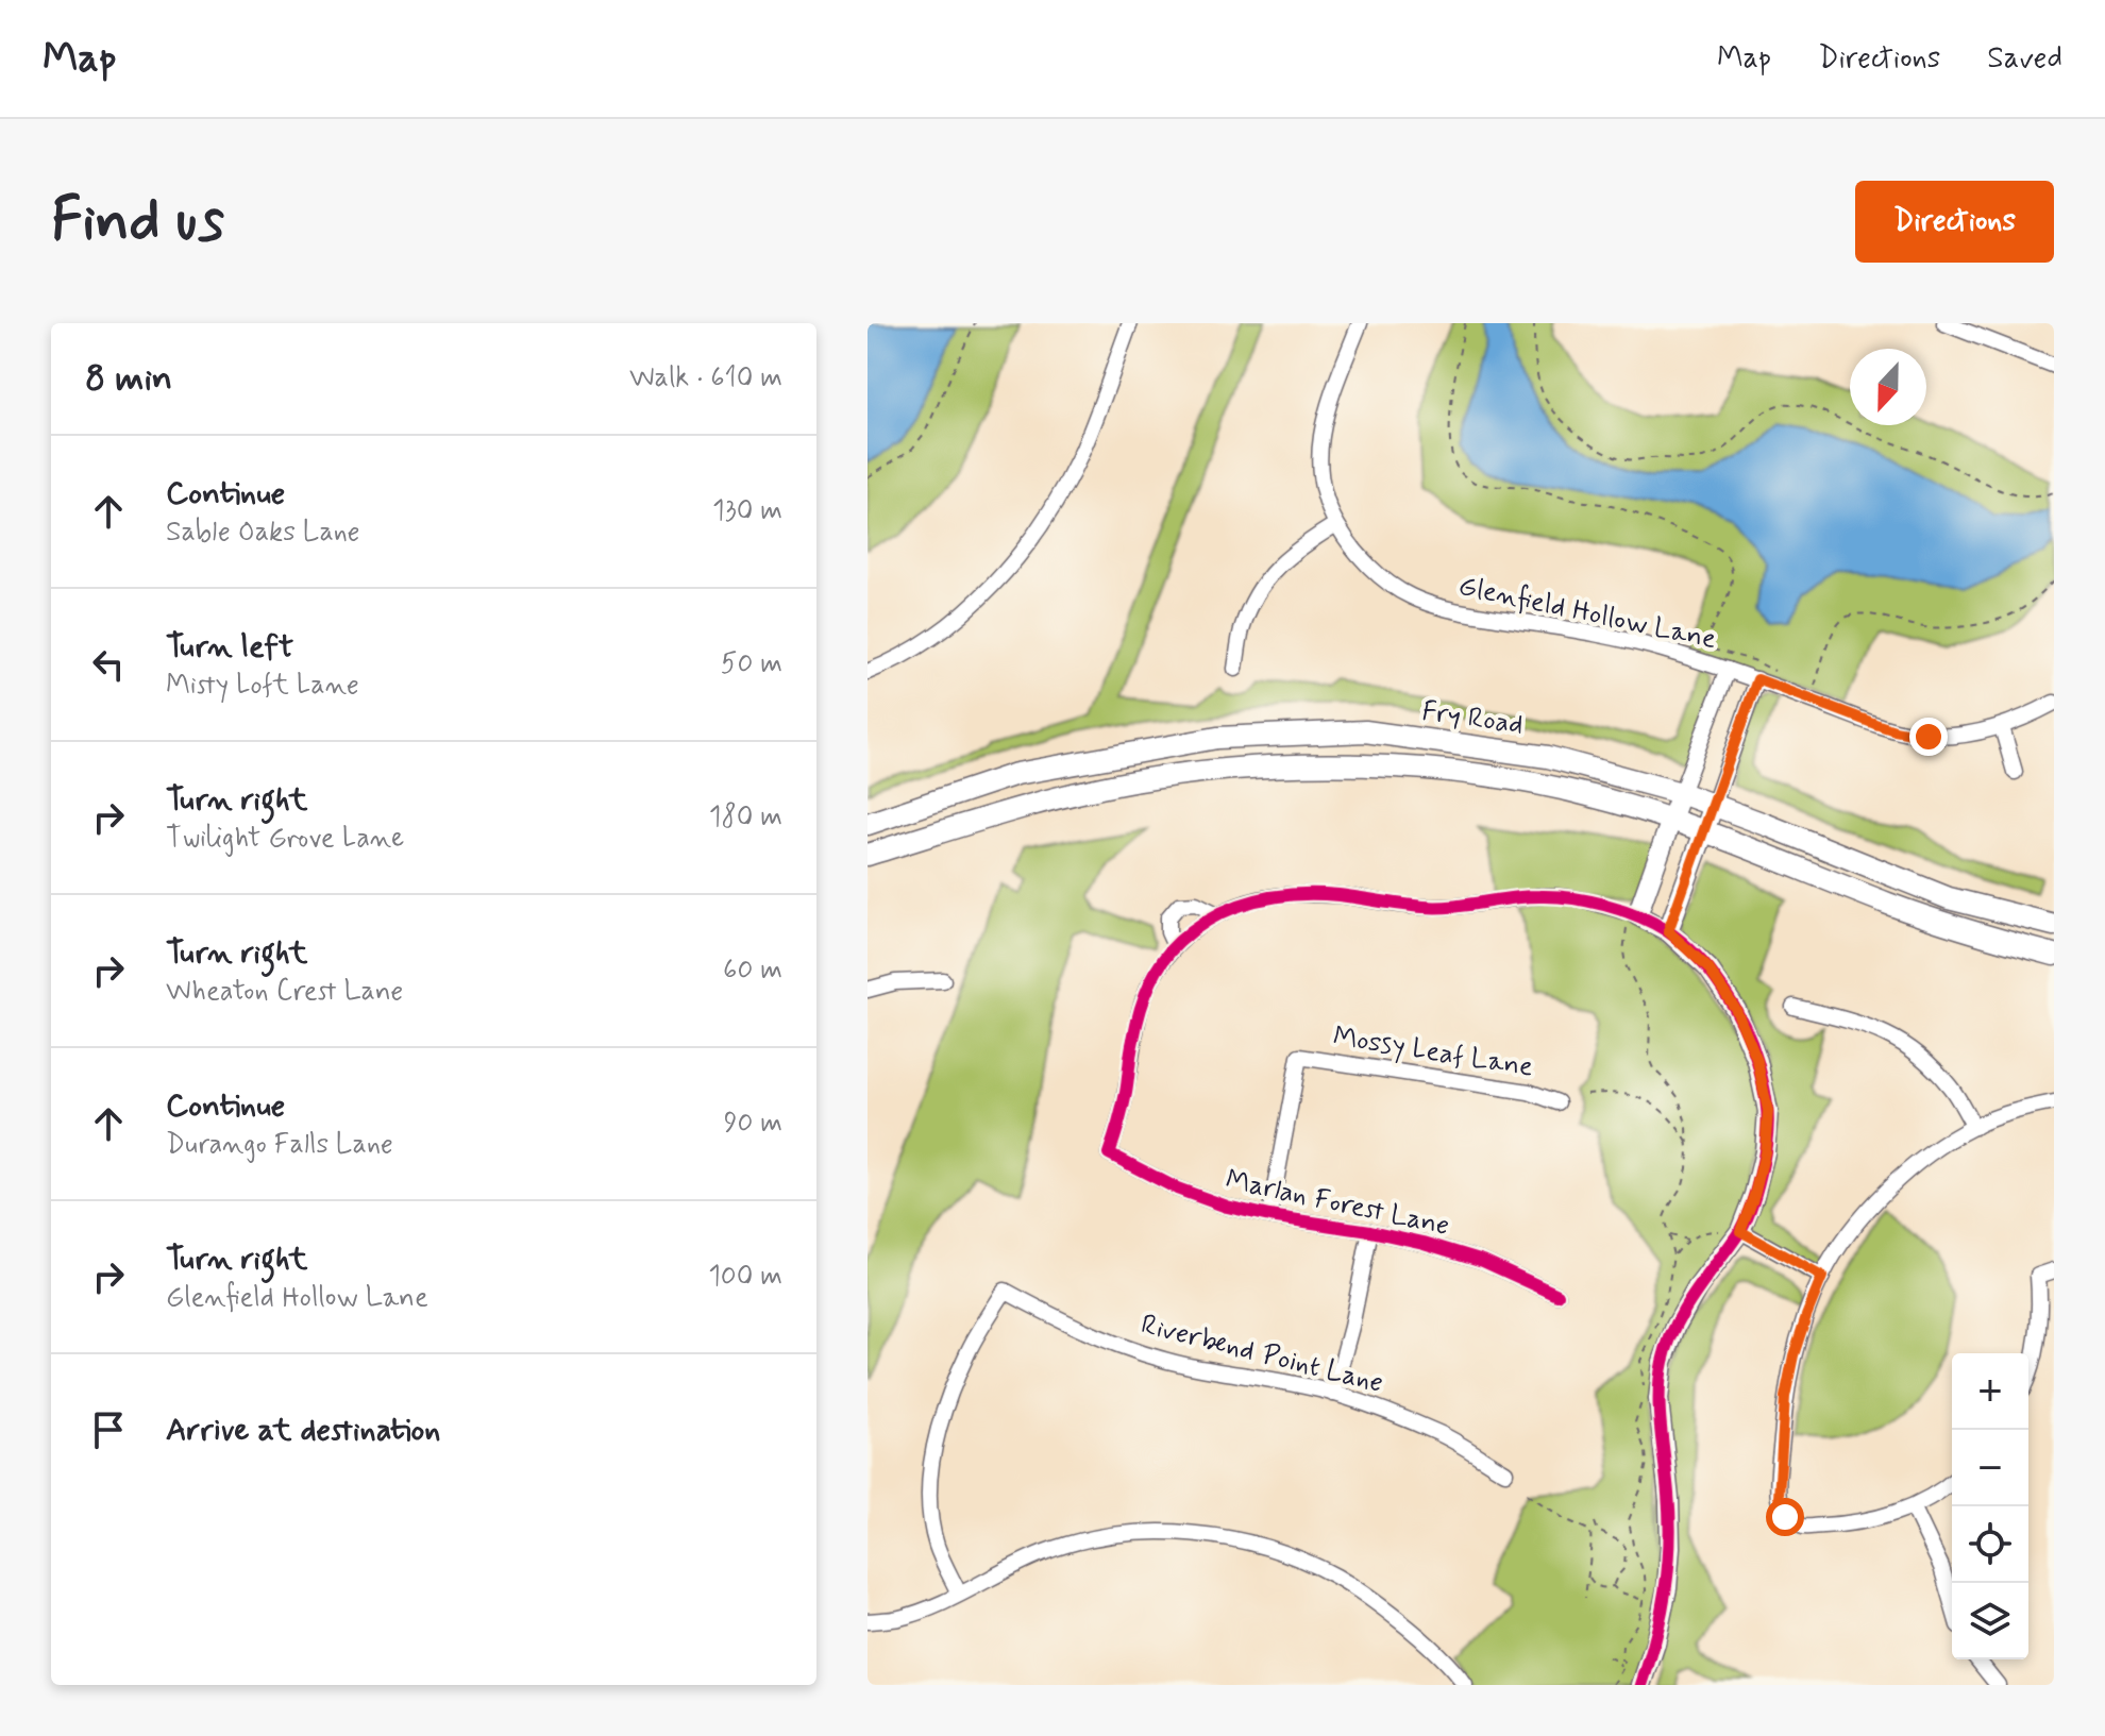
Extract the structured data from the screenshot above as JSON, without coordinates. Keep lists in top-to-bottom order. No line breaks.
{"streets":{"main road":["Fry Road"],"street":["Glenfield Hollow Lane","Mossy Leaf Lane","Marlan Forest Lane","Riverbend Point Lane"]},"crossings":[["Mossy Leaf Lane","Marlan Forest Lane"]],"north":"bottom","page":{"header":"Map","nav":["Map","Directions","Saved"],"buttons":"Directions","title":"Find us","heading":["8 min","Walk · 610 m"],"list":[["Continue","Sable Oaks Lane","130 m"],["Turn left","Misty Loft Lane","50 m"],["Turn right","Twilight Grove Lane","180 m"],["Turn right","Wheaton Crest Lane","60 m"],["Continue","Durango Falls Lane","90 m"],["Turn right","Glenfield Hollow Lane","100 m"],"Arrive at destination"],"map_buttons":["+","−"]}}
